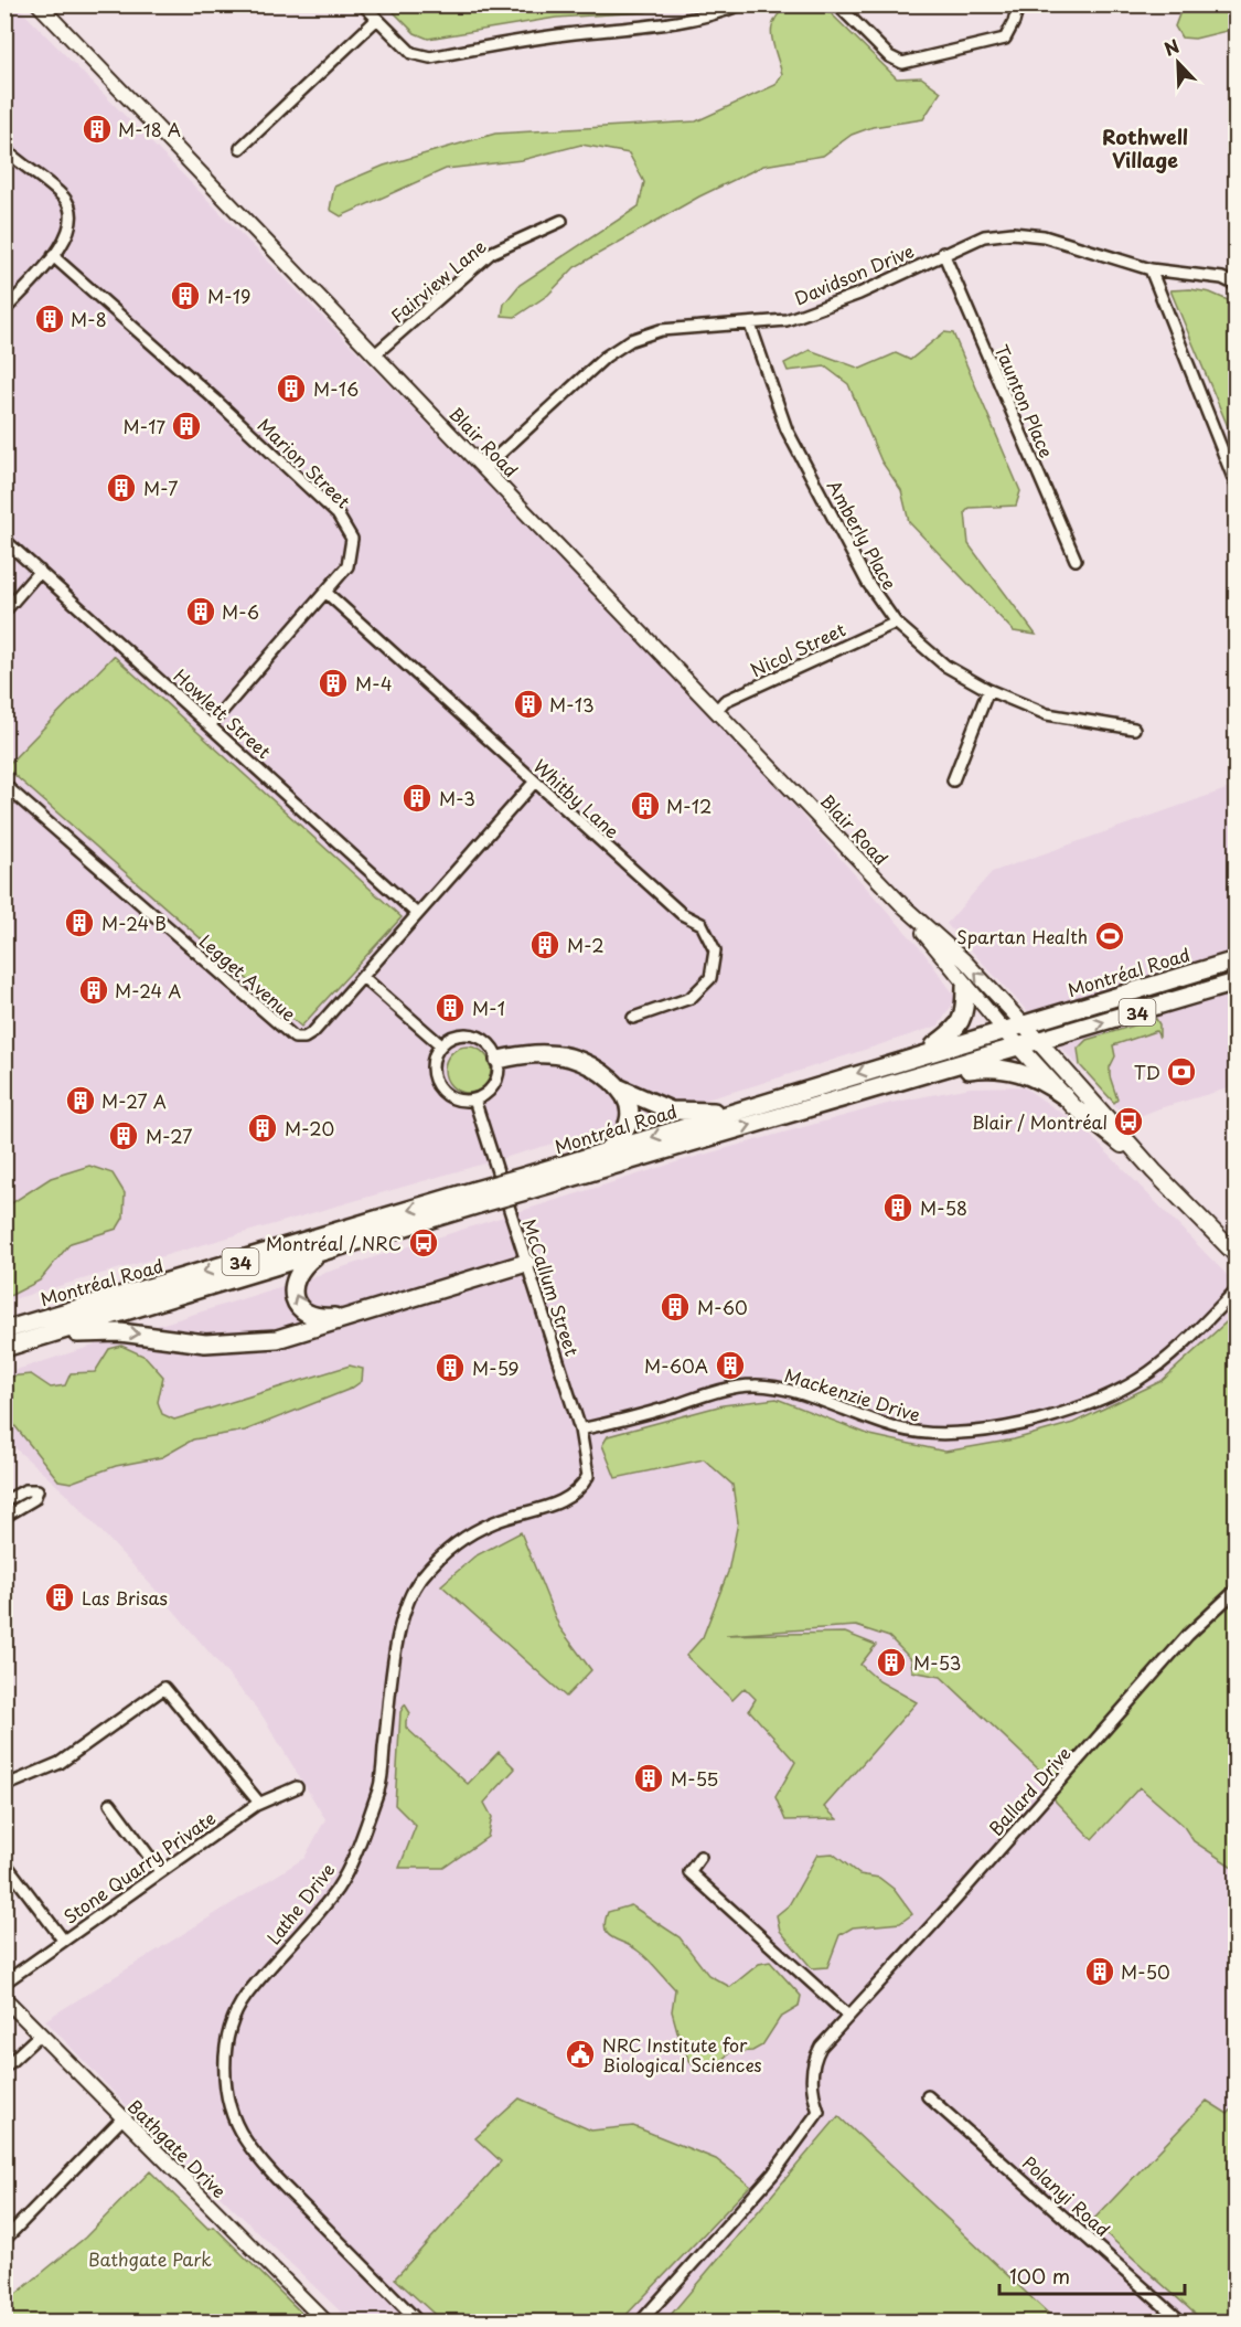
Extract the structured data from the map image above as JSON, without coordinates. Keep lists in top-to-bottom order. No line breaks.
{"streets":{"main road":["Blair Road","Montréal Road","34"],"street":["Davidson Drive","Fairview Lane","Taunton Place","Marion Street","Amberly Place","Nicol Street","Howlett Street","Whitby Lane","Legget Avenue","McCallum Street","Mackenzie Drive","Ballard Drive","Stone Quarry Private","Lathe Drive","Bathgate Drive","Polanyi Road"]},"crossings":[["Davidson Drive","Taunton Place"],["Davidson Drive","Blair Road"],["Davidson Drive","Amberly Place"],["Fairview Lane","Blair Road"],["Blair Road","Nicol Street"],["Blair Road","Montréal Road"],["Marion Street","Howlett Street"],["Marion Street","Whitby Lane"],["Amberly Place","Nicol Street"],["Howlett Street","Legget Avenue"],["Whitby Lane","Legget Avenue"],["McCallum Street","Mackenzie Drive"],["McCallum Street","Lathe Drive"]],"districts":["Rothwell Village"],"parks":["Bathgate Park"],"places":{"building":["M-18 A","M-19","M-8","M-16","M-17","M-7","M-6","M-4","M-13","M-3","M-12","M-24 B","M-2","M-24 A","M-1","M-27 A","M-20","M-27","M-58","M-60","M-60A","M-59","Las Brisas","M-53","M-55","M-50"],"sports":["Spartan Health"],"bank":["TD"],"bus stop":["Blair / Montréal","Montréal / NRC"],"public building":["NRC Institute for Biological Sciences"]},"scale_bar":"100 m","north":"top left"}
